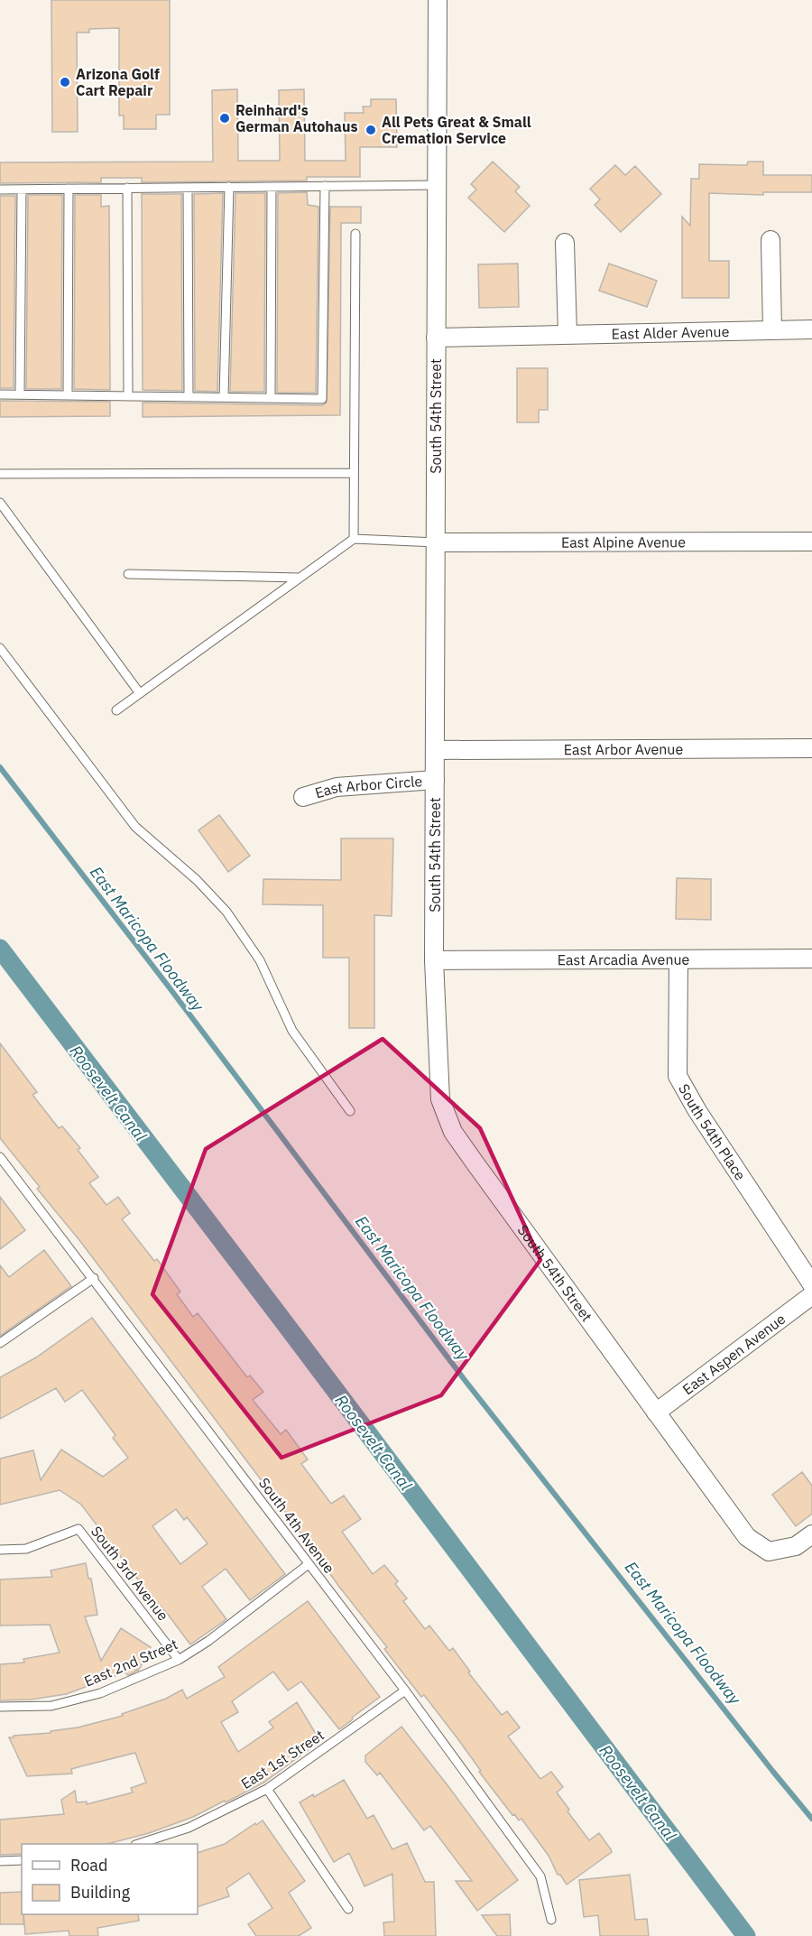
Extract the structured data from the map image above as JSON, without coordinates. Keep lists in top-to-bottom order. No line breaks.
{"streets":{"street":["East Alder Avenue","South 54th Street","East Alpine Avenue","East Arbor Avenue","East Arbor Circle","East Arcadia Avenue","South 54th Place","East Aspen Avenue"],"lane":["South 4th Avenue","South 3rd Avenue","East 2nd Street","East 1st Street"]},"crossings":[["East Alder Avenue","South 54th Street"],["South 54th Street","East Alpine Avenue"],["South 54th Street","East Arbor Avenue"],["South 54th Street","East Arbor Circle"],["South 54th Street","East Arcadia Avenue"],["South 54th Street","East Aspen Avenue"],["East Arcadia Avenue","South 54th Place"],["South 4th Avenue","East 2nd Street"],["South 4th Avenue","East 1st Street"],["South 3rd Avenue","East 2nd Street"]],"water":["East Maricopa Floodway","Roosevelt Canal"],"places":["Arizona Golf Cart Repair","Reinhard's German Autohaus","All Pets Great & Small Cremation Service"],"legend":["Road","Building"]}
